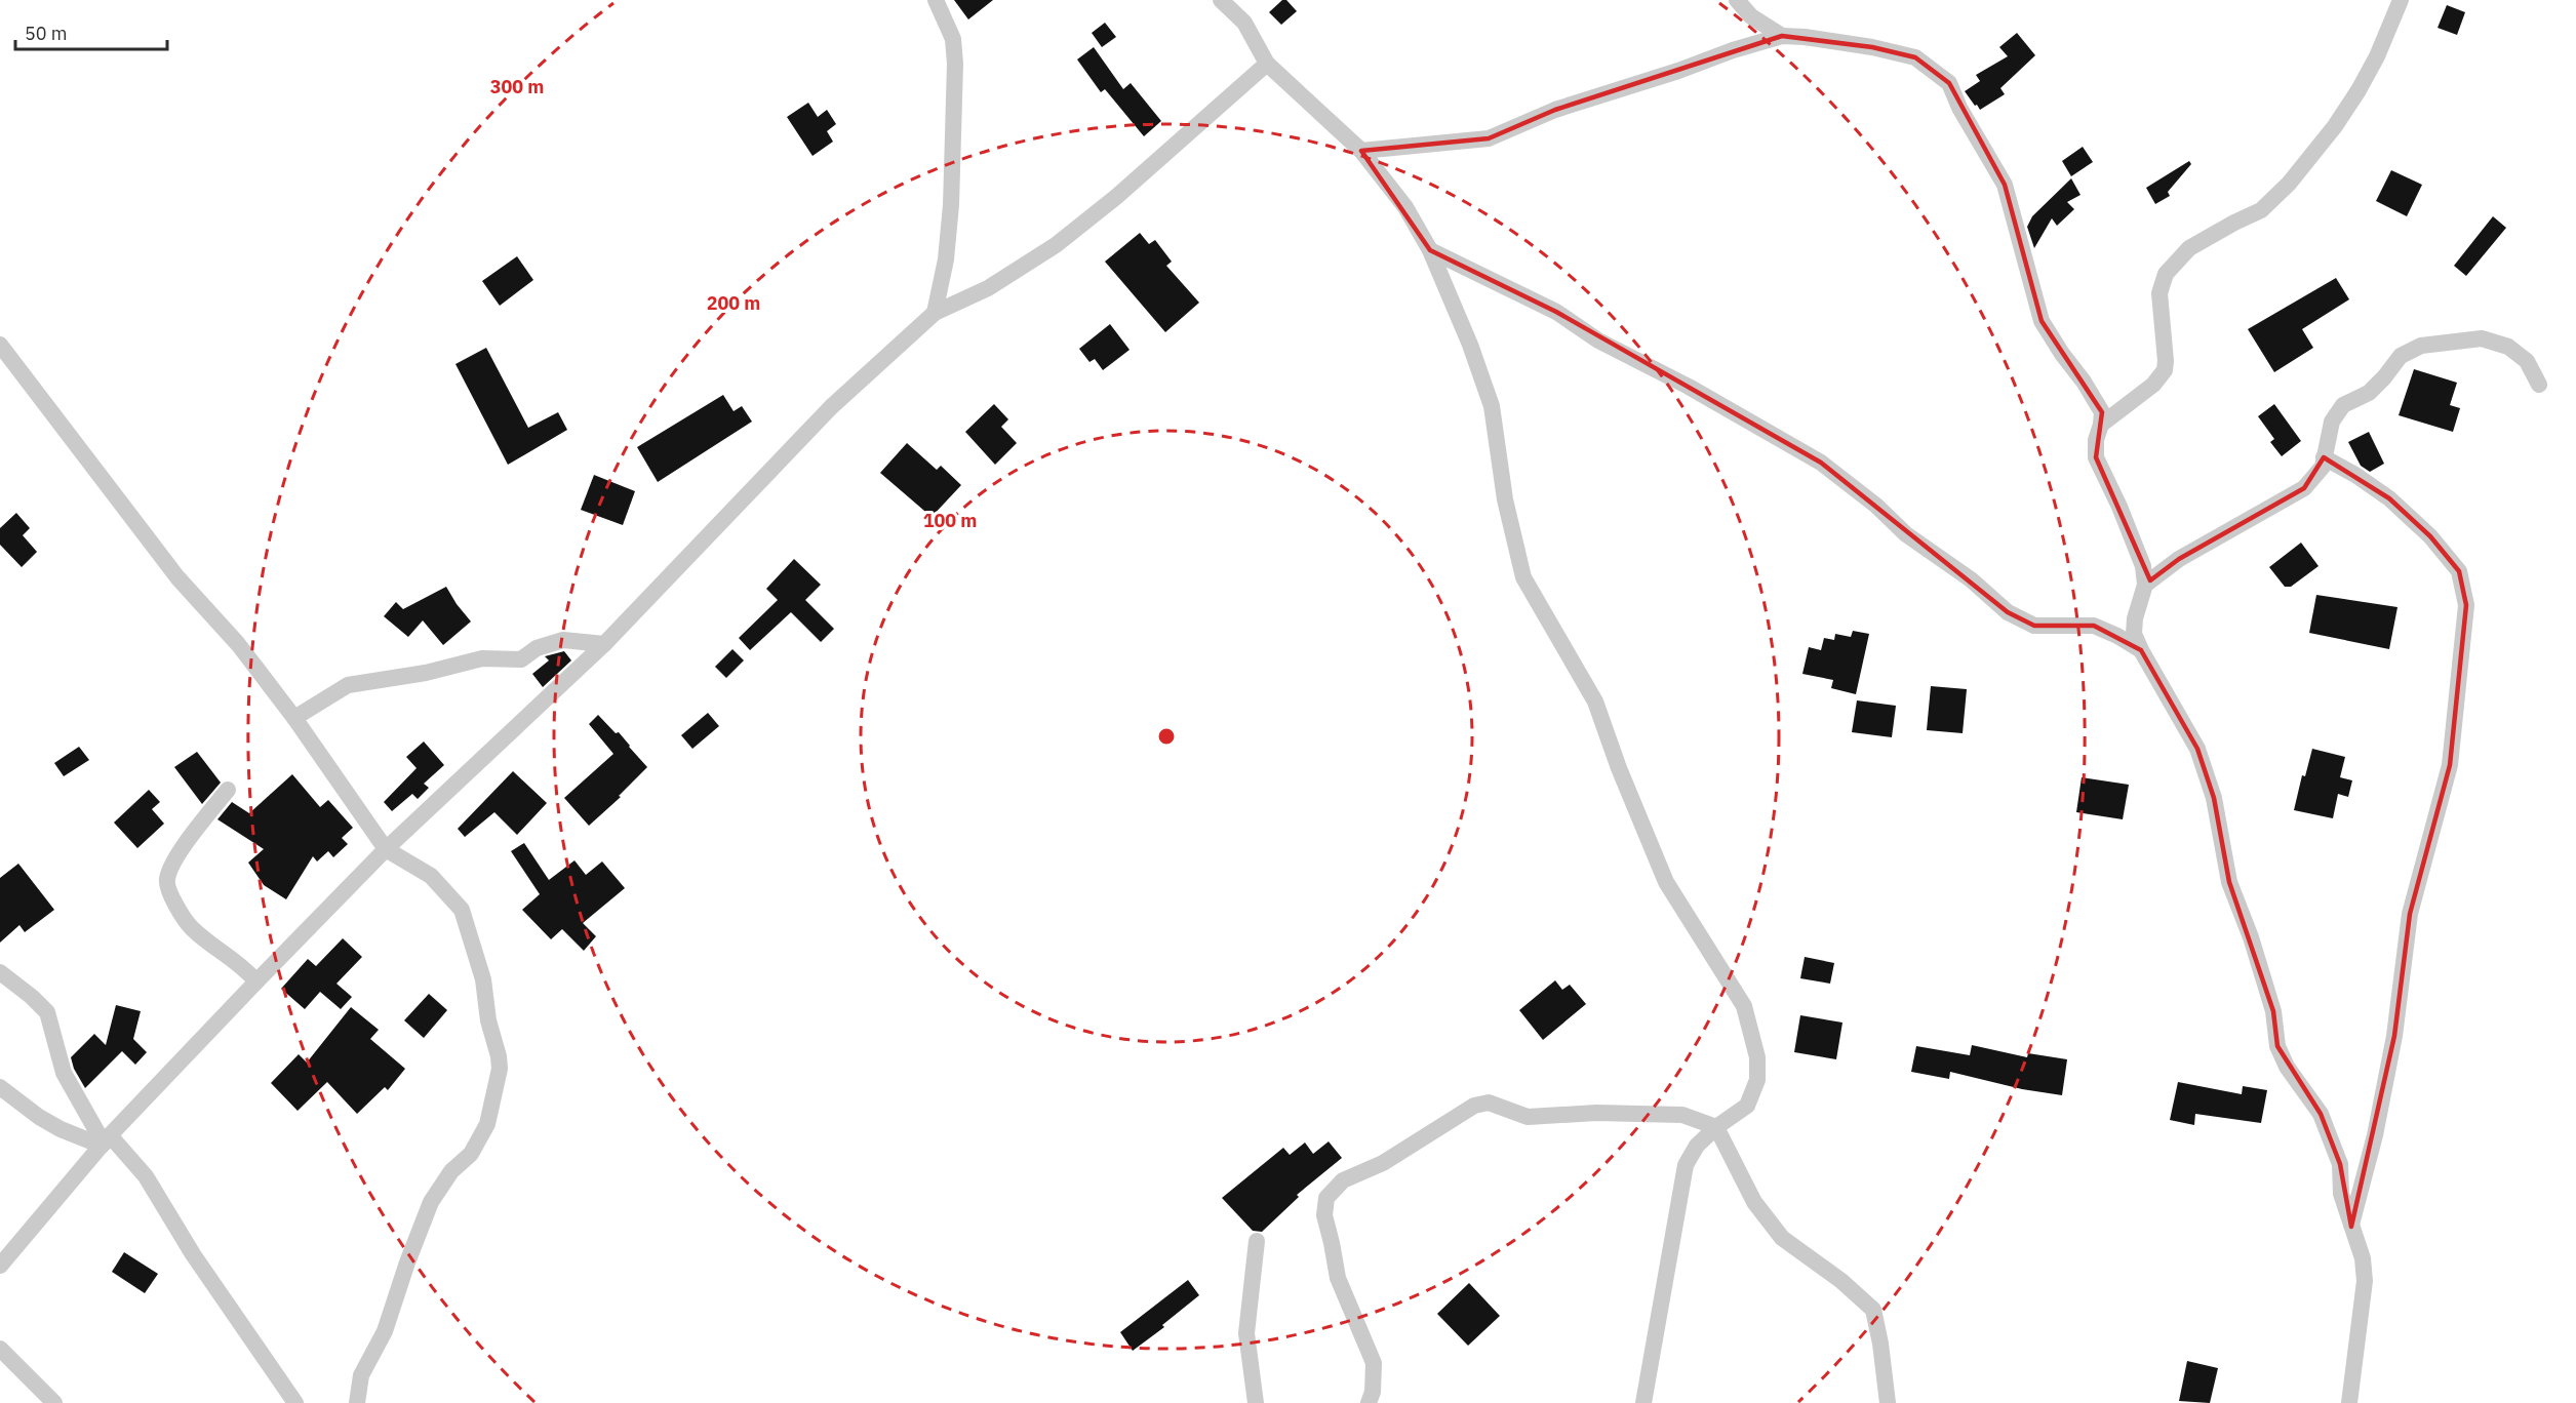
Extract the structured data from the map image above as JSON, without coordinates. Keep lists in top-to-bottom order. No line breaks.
{"scale_bar":"50 m","rings":["300 m","200 m","100 m"]}
